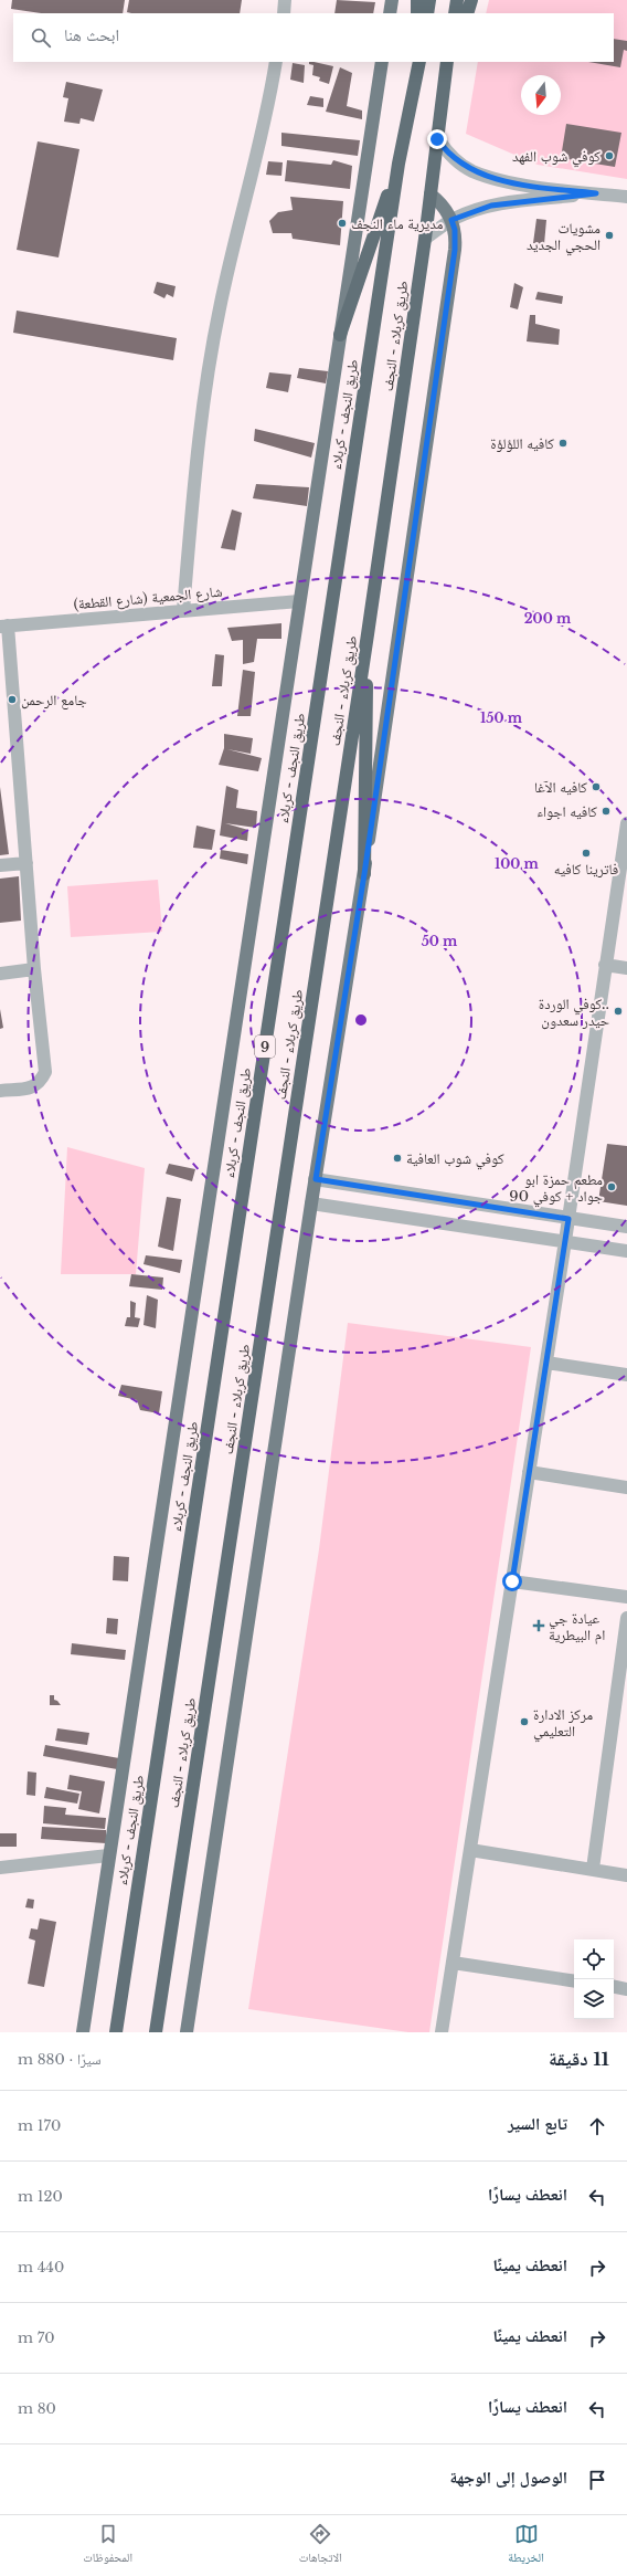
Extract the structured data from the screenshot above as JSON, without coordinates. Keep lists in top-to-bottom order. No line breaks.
{"streets":{"highway":["طريق کربلاء - النجف","طريق النجف - کربلاء","9"],"street":["شارع الجمعية (شارع القطعة)"]},"places":{"other":["كوفي شوب الفهد","مديرية ماء النجف","مشويات الحجي الجديد","كافيه اللؤلؤة","جامع الرحمن","كافيه الآغا","كافيه اجواء","فاترينا كافيه","كوفي الوردة.. حيدر سعدون","كوفي شوب العافية","مطعم حمزة ابو جواد + كوفي 90","مركز الادارة التعليمي"],"health":["عيادة جي ام البيطرية"]},"north":"bottom","page":{"search":"ابحث هنا","heading":["11 دقيقة","سيرًا · 880 m"],"list":[["تابع السير","170 m"],["انعطف يسارًا","120 m"],["انعطف يمينًا","440 m"],["انعطف يمينًا","70 m"],["انعطف يسارًا","80 m"],"الوصول إلى الوجهة"],"nav":["الخريطة","الاتجاهات","المحفوظات"]},"rings":["200 m","150 m","100 m","50 m"]}
